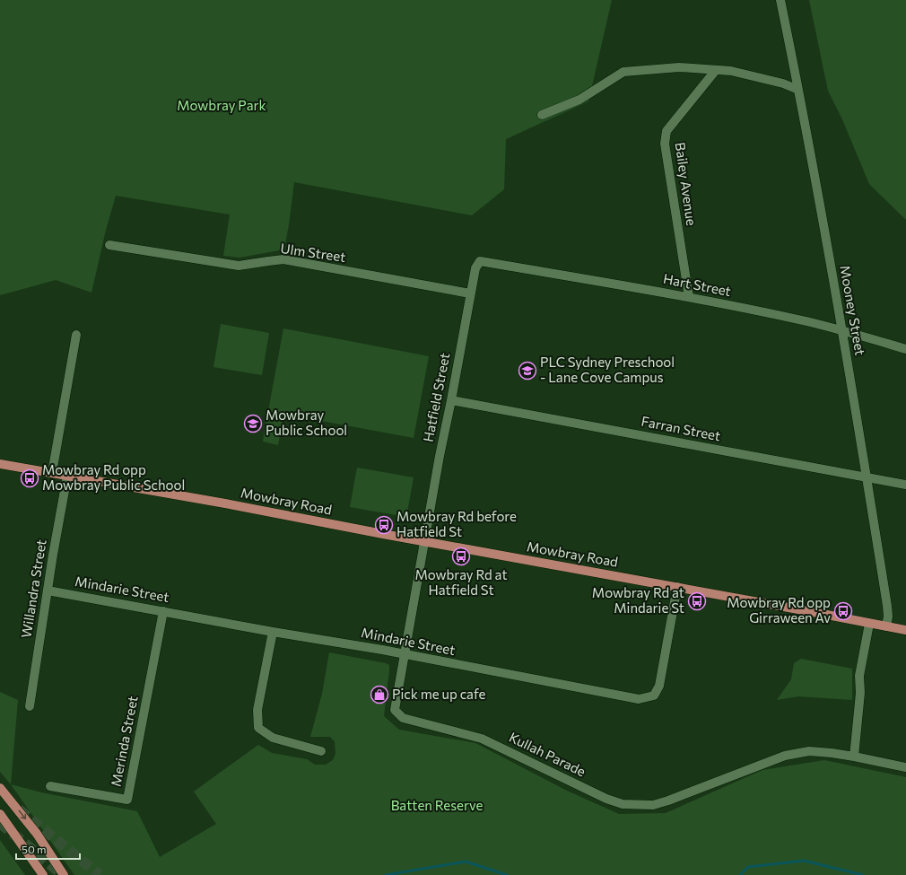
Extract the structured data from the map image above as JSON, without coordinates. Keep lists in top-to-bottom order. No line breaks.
{"streets":{"main road":["Mowbray Road"],"street":["Bailey Avenue","Ulm Street","Hart Street","Mooney Street","Hatfield Street","Farran Street","Willandra Street","Mindarie Street","Merinda Street","Kullah Parade"]},"crossings":[["Bailey Avenue","Hart Street"],["Ulm Street","Hatfield Street"],["Hart Street","Mooney Street"],["Hart Street","Hatfield Street"],["Mooney Street","Farran Street"],["Mooney Street","Mowbray Road"],["Hatfield Street","Farran Street"],["Hatfield Street","Mowbray Road"],["Hatfield Street","Kullah Parade"],["Mowbray Road","Willandra Street"],["Mowbray Road","Mindarie Street"],["Mowbray Road","Kullah Parade"],["Willandra Street","Mindarie Street"],["Mindarie Street","Merinda Street"],["Mindarie Street","Kullah Parade"]],"parks":["Mowbray Park","Batten Reserve"],"places":{"school or university":["PLC Sydney Preschool - Lane Cove Campus","Mowbray Public School"],"bus stop":["Mowbray Rd opp Mowbray Public School","Mowbray Rd before Hatfield St","Mowbray Rd at Hatfield St","Mowbray Rd at Mindarie St","Mowbray Rd opp Girraween Av"],"shop":["Pick me up cafe"]},"scale_bar":"50 m"}
